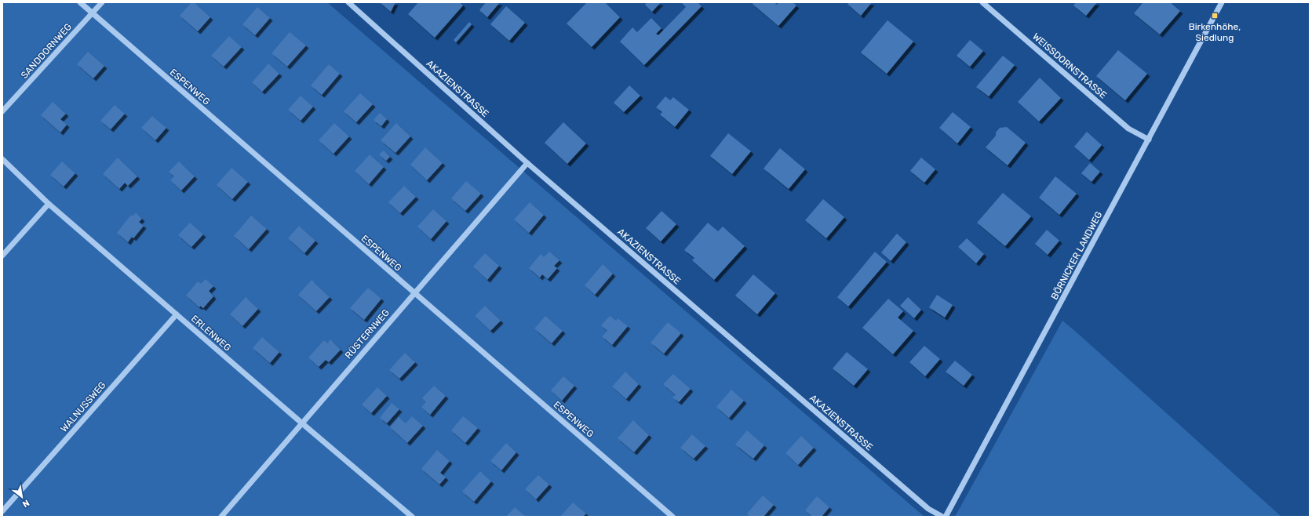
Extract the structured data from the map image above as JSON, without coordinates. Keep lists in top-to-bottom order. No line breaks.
{"streets":{"street":["SANDDORNWEG","WEISSDORNSTRASSE","ESPENWEG","AKAZIENSTRASSE","BÖRNICKER LANDWEG","ERLENWEG","RÜSTERNWEG","WALNUSSWEG"]},"crossings":[["SANDDORNWEG","ESPENWEG"],["WEISSDORNSTRASSE","BÖRNICKER LANDWEG"],["ESPENWEG","RÜSTERNWEG"],["AKAZIENSTRASSE","RÜSTERNWEG"],["ERLENWEG","RÜSTERNWEG"],["ERLENWEG","WALNUSSWEG"]],"places":{"transit":["Birkenhöhe, Siedlung"]},"north":"bottom right"}
